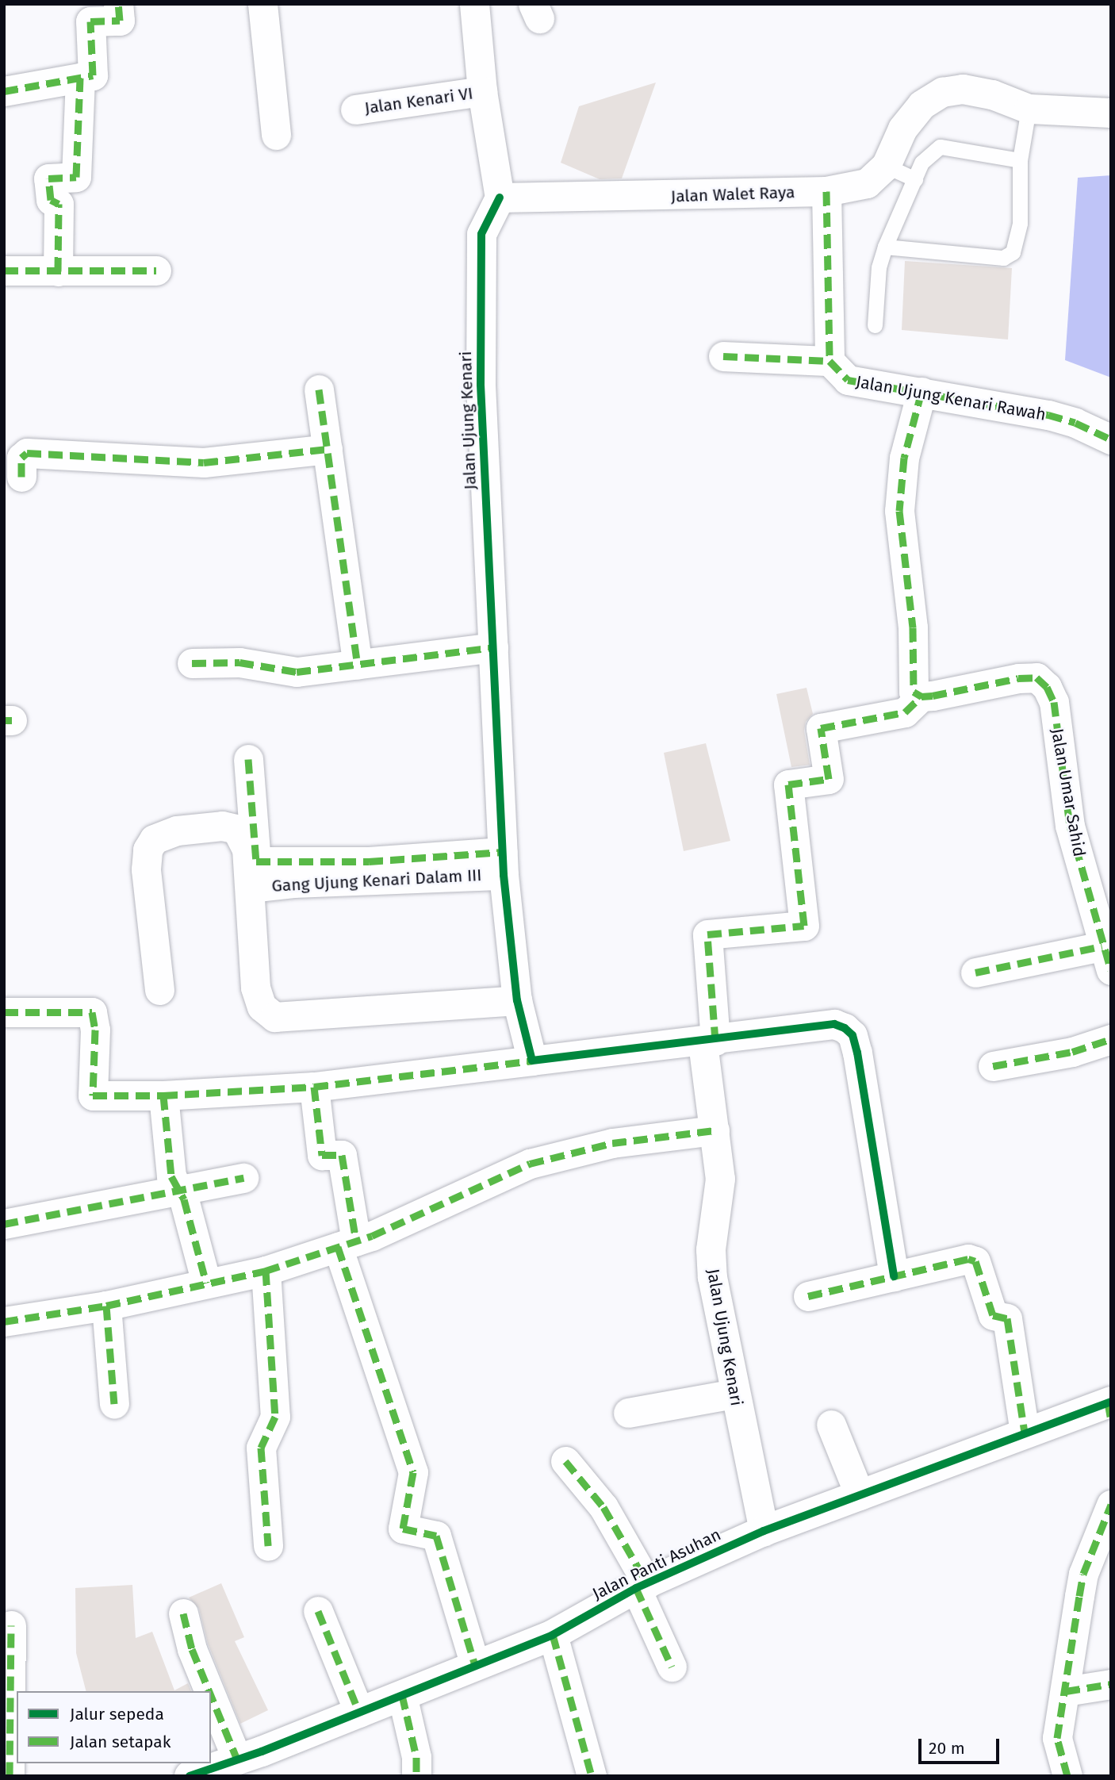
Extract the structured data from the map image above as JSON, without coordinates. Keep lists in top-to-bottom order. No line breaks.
{"streets":{"street":["Jalan Kenari VI","Jalan Walet Raya","Jalan Ujung Kenari Rawah","Jalan Ujung Kenari","Jalan Umar Sahid","Gang Ujung Kenari Dalam III","Jalan Panti Asuhan"]},"crossings":[["Jalan Walet Raya","Jalan Ujung Kenari"],["Jalan Ujung Kenari","Jalan Umar Sahid"],["Jalan Ujung Kenari","Gang Ujung Kenari Dalam III"],["Jalan Ujung Kenari","Jalan Panti Asuhan"]],"legend":["Jalur sepeda","Jalan setapak"],"scale_bar":"20 m"}
